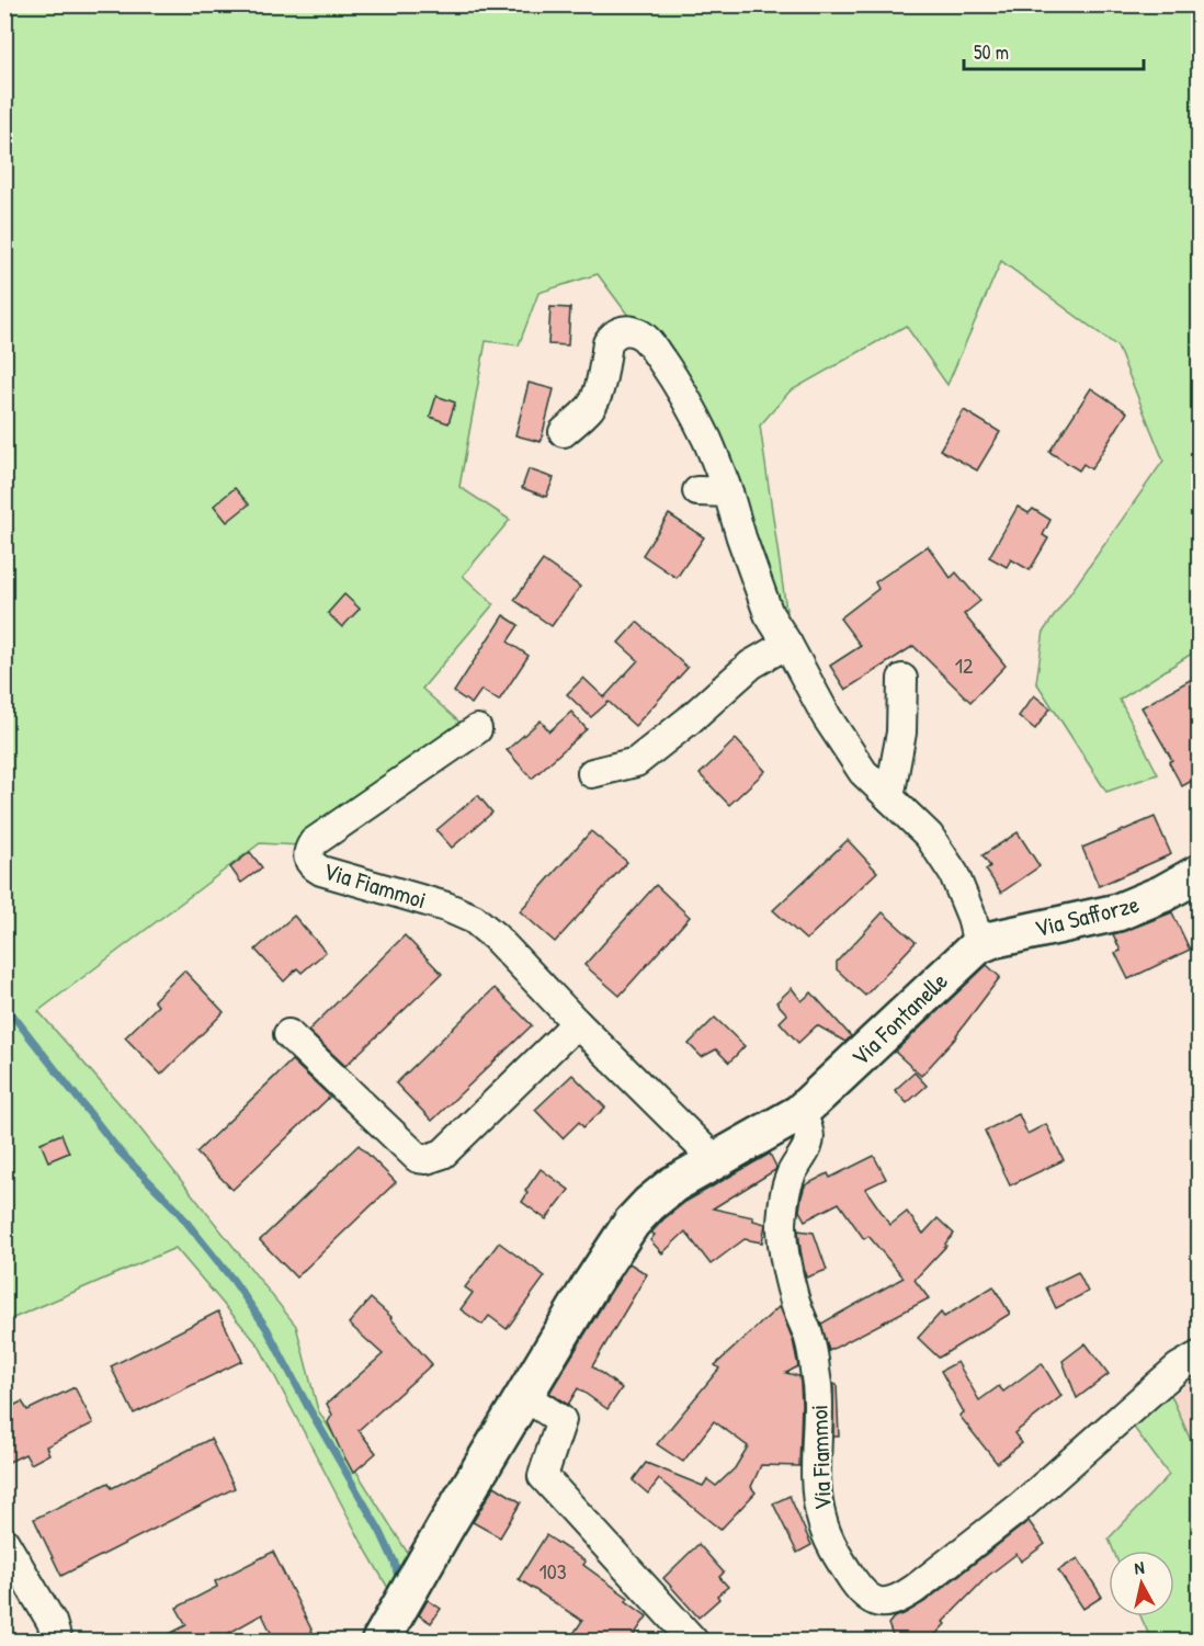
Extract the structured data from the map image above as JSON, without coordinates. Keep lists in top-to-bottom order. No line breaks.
{"streets":{"street":["Via Fiammoi","Via Safforze","Via Fontanelle"]},"crossings":[["Via Fiammoi","Via Fontanelle"],["Via Safforze","Via Fontanelle"]],"house_numbers":["12","103"],"scale_bar":"50 m","north":"top"}
